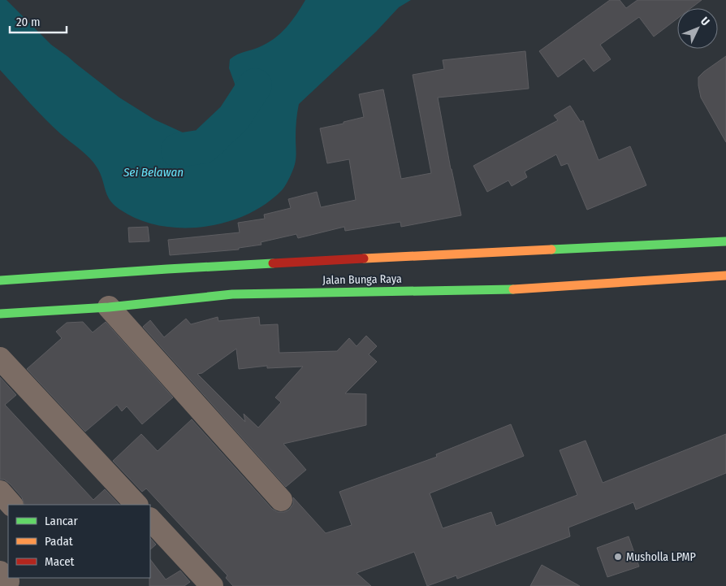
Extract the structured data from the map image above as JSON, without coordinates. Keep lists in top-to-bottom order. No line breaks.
{"streets":{"main road":["Jalan Bunga Raya"]},"water":["Sei Belawan"],"places":["Musholla LPMP"],"legend":["Lancar","Padat","Macet"],"scale_bar":"20 m","north":"top right"}
